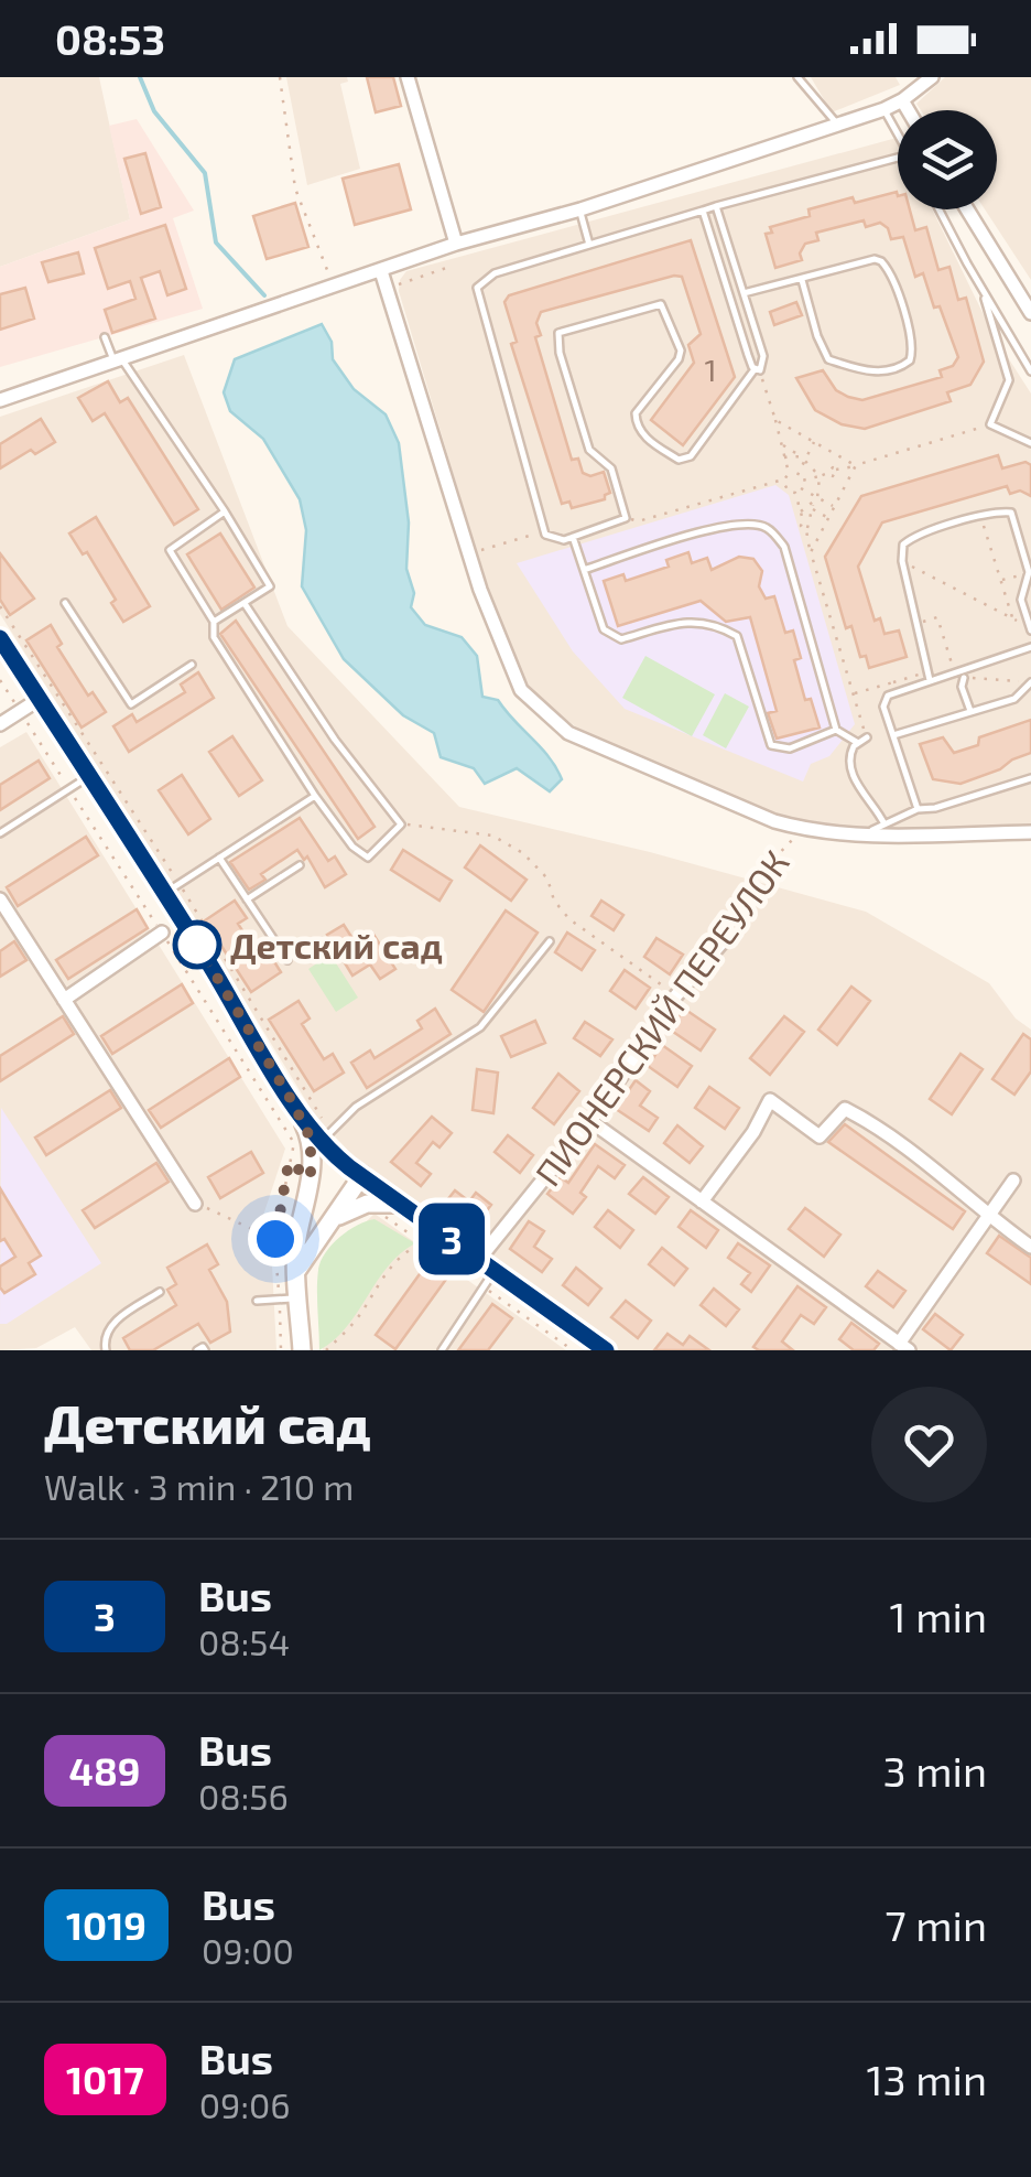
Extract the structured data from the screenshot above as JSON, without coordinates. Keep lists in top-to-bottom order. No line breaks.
{"streets":{"street":["ПИОНЕРСКИЙ ПЕРЕУЛОК"]},"places":["Детский сад"],"lines":["bus line 3"],"house_numbers":["1"],"page":{"status":"08:53","on_map":"3","heading":["Детский сад","Walk · 3 min · 210 m"],"list":[{"mark":"3","name":"Bus","note":"08:54","value":"1 min"},{"mark":"489","name":"Bus","note":"08:56","value":"3 min"},{"mark":"1019","name":"Bus","note":"09:00","value":"7 min"},{"mark":"1017","name":"Bus","note":"09:06","value":"13 min"}]}}
